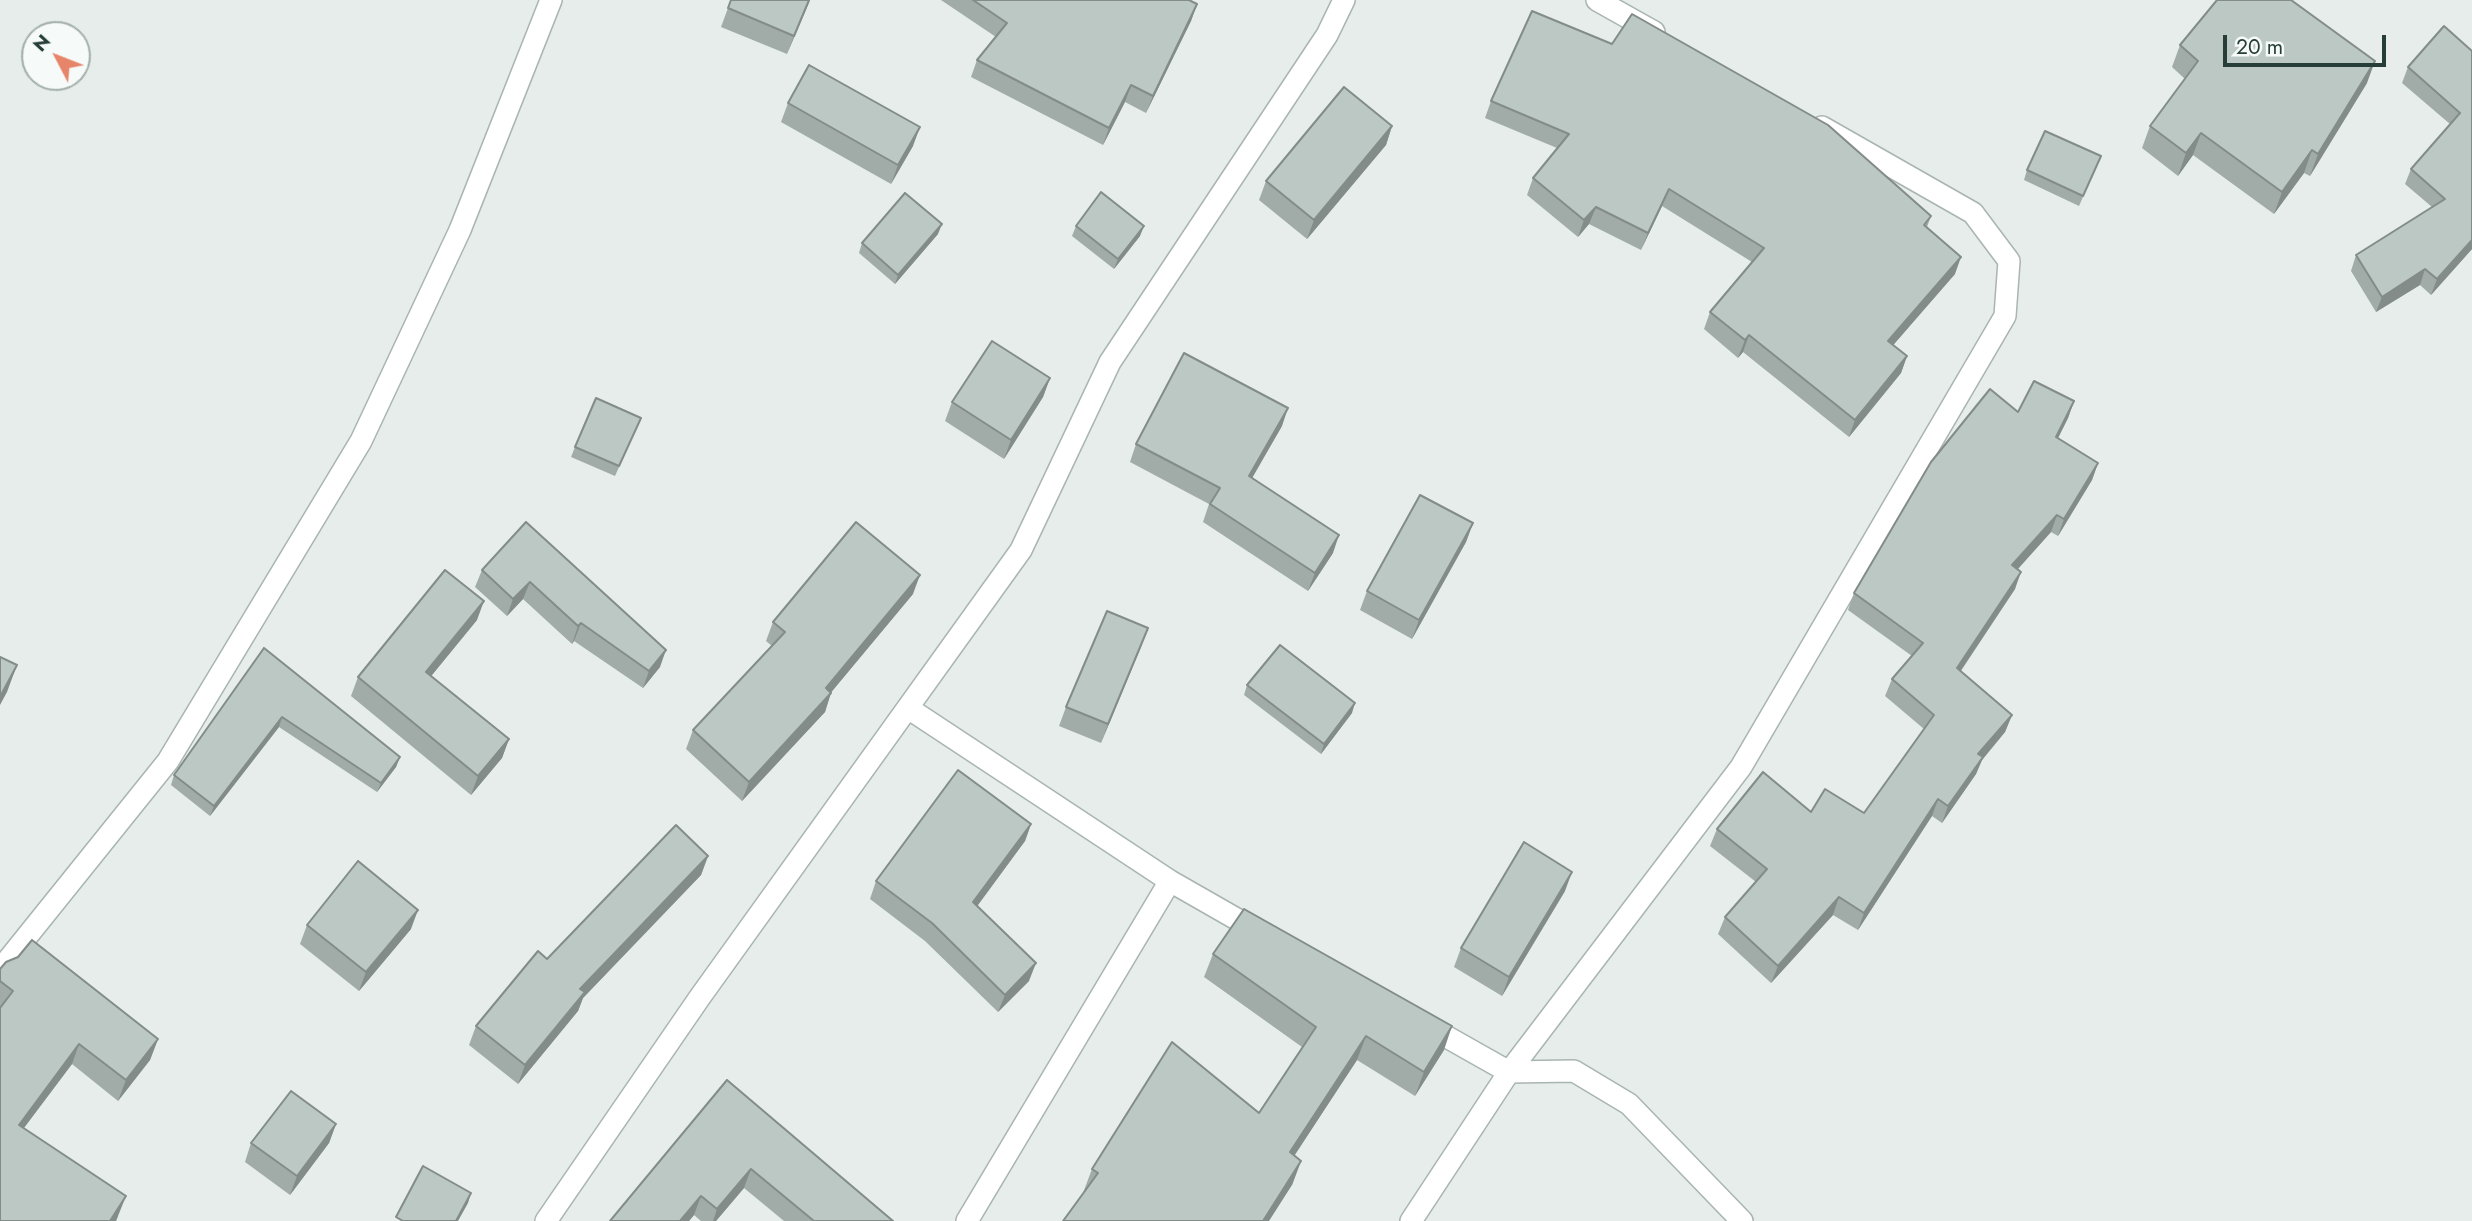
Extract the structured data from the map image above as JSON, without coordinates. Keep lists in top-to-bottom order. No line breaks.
{"scale_bar":"20 m","north":"top left"}
